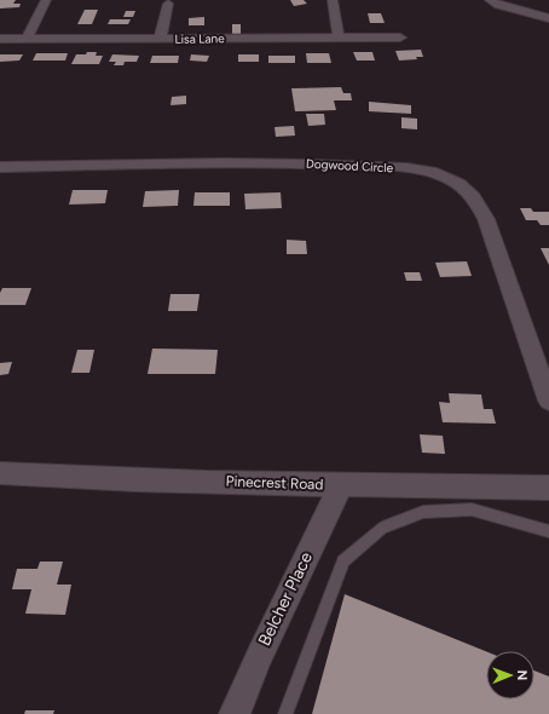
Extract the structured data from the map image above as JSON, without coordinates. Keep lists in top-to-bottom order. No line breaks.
{"streets":{"street":["Lisa Lane","Dogwood Circle","Pinecrest Road","Belcher Place"]},"crossings":[["Pinecrest Road","Belcher Place"]],"north":"right"}
